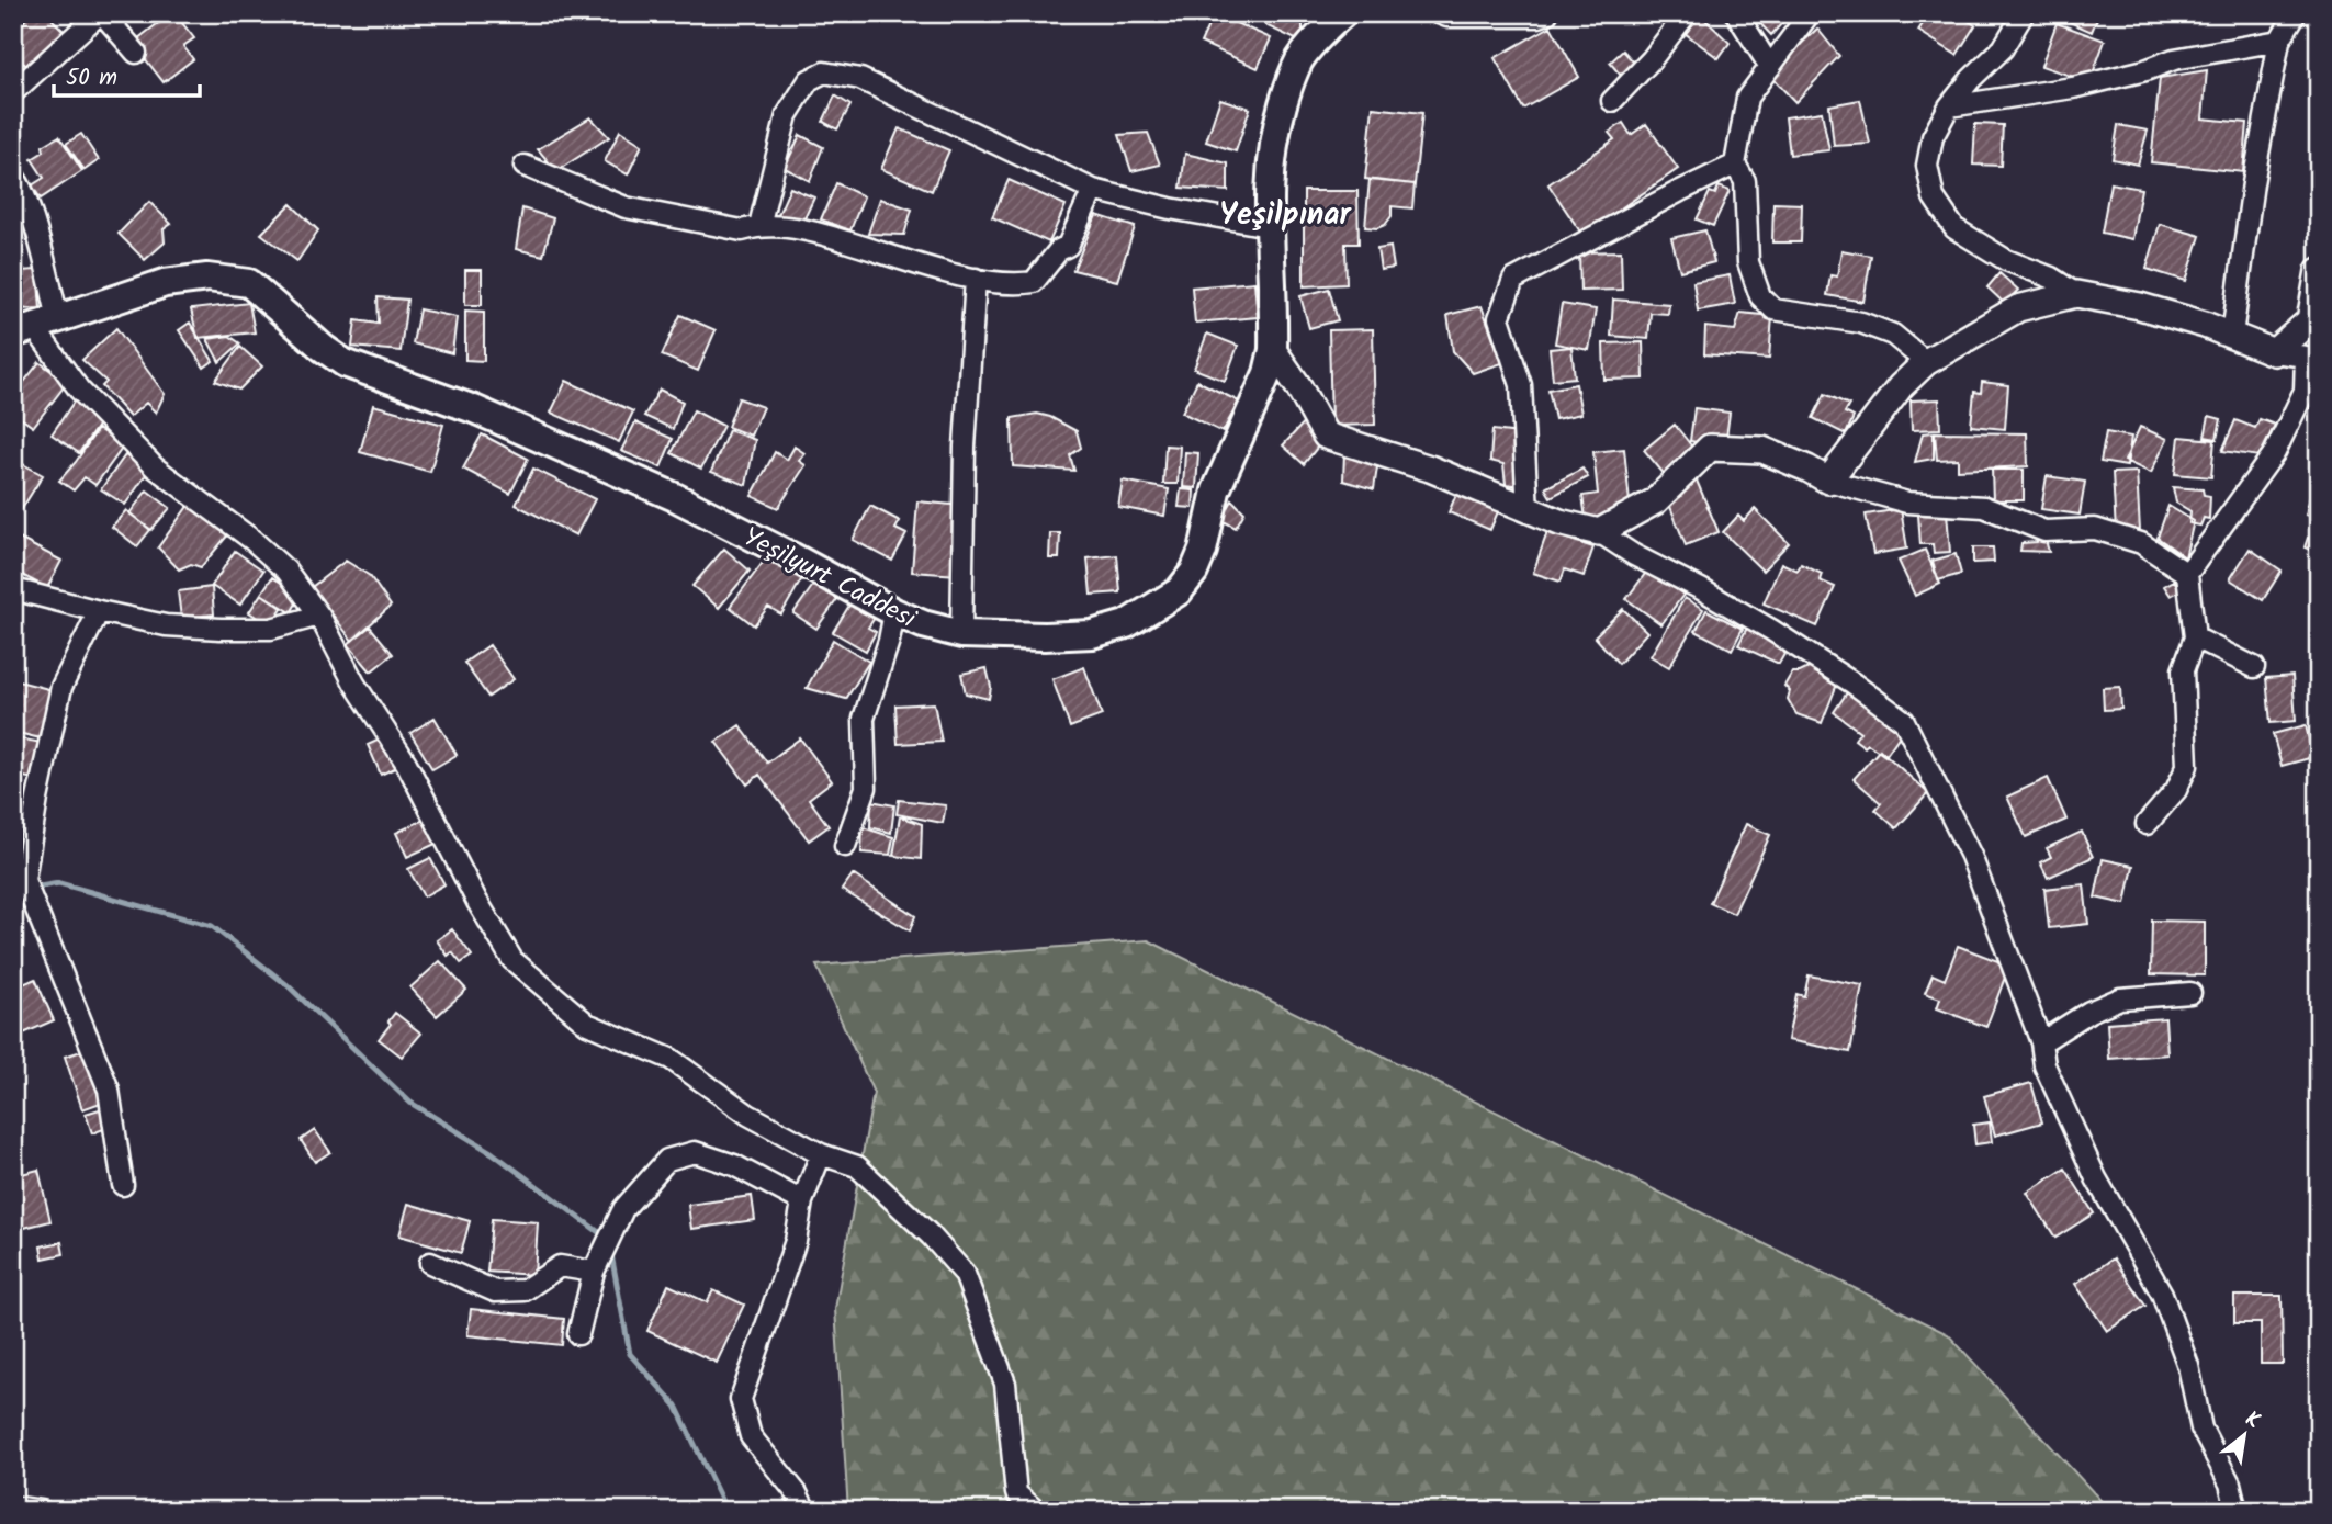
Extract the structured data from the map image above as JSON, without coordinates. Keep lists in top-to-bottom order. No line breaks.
{"streets":{"main road":["Yeşilyurt Caddesi"]},"districts":["Yeşilpınar"],"scale_bar":"50 m","north":"top right"}
